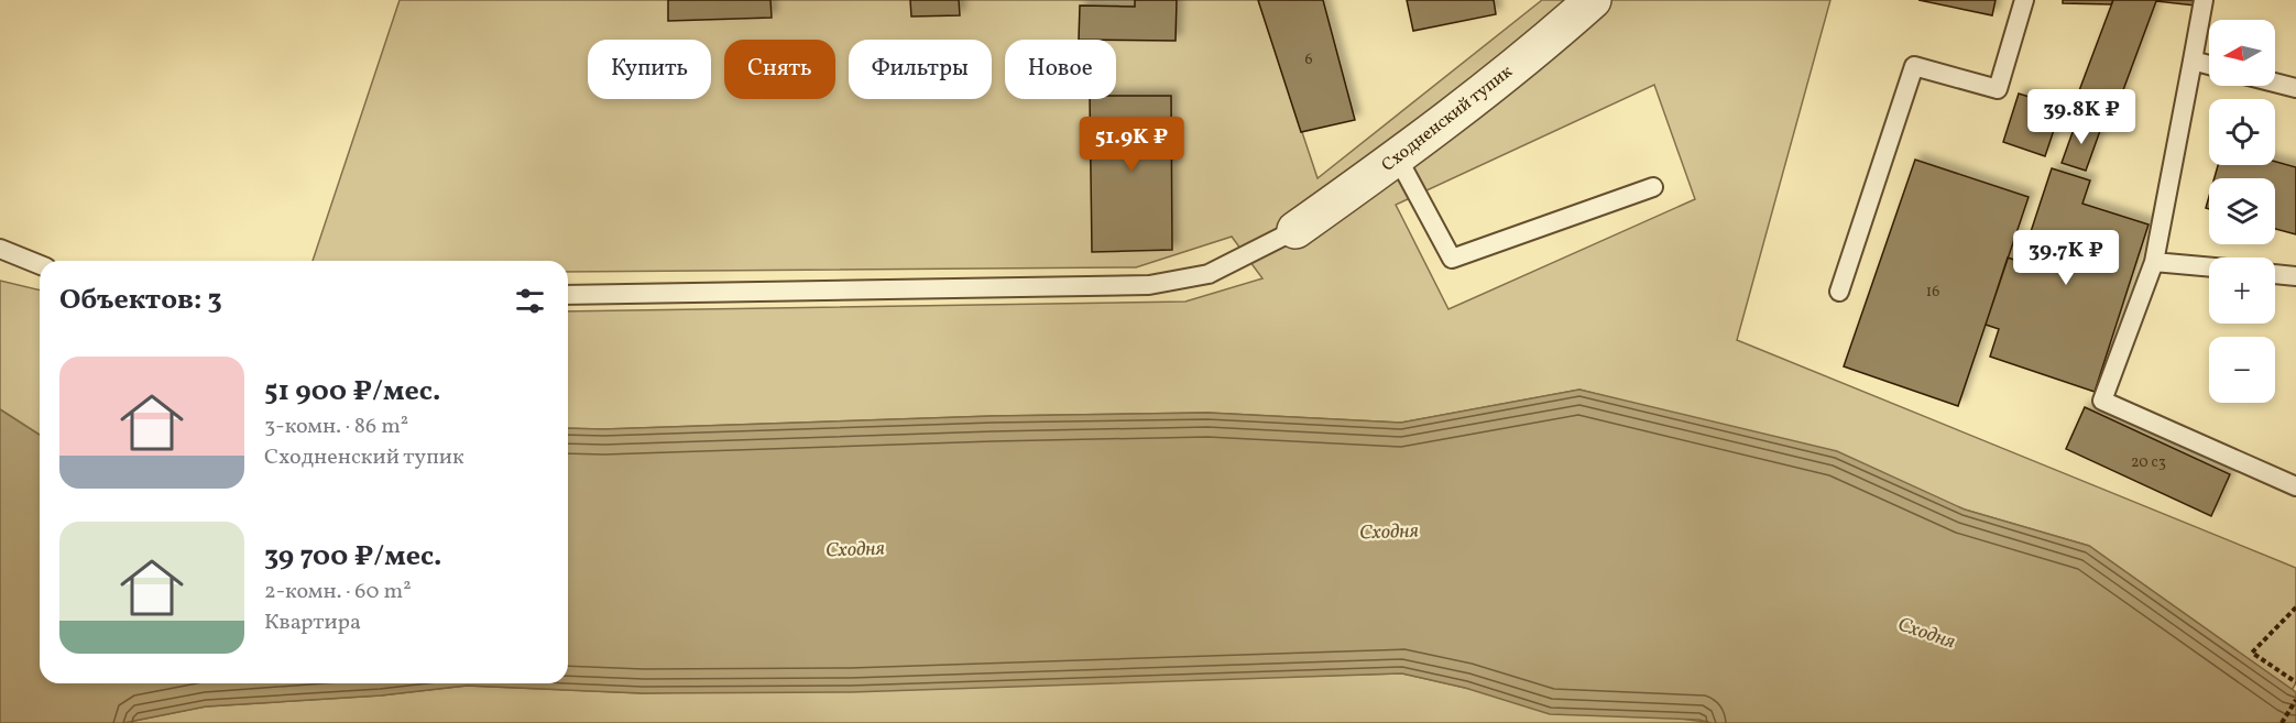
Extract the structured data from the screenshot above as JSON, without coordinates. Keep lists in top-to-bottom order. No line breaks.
{"streets":{"street":["Сходненский тупик"]},"water":["Сходня"],"house_numbers":["6","16","20 с3"],"north":"left","page":{"map_buttons":["+","−"],"chip":["Купить","Снять","Фильтры","Новое"],"price":["39.8K ₽","51.9K ₽","39.7K ₽"],"heading":"Объектов: 3","list":[{"name":"51 900 ₽/мес.","note":"3-комн. · 86 m² · Сходненский тупик"},{"name":"39 700 ₽/мес.","note":"2-комн. · 60 m² · Квартира"}]}}
